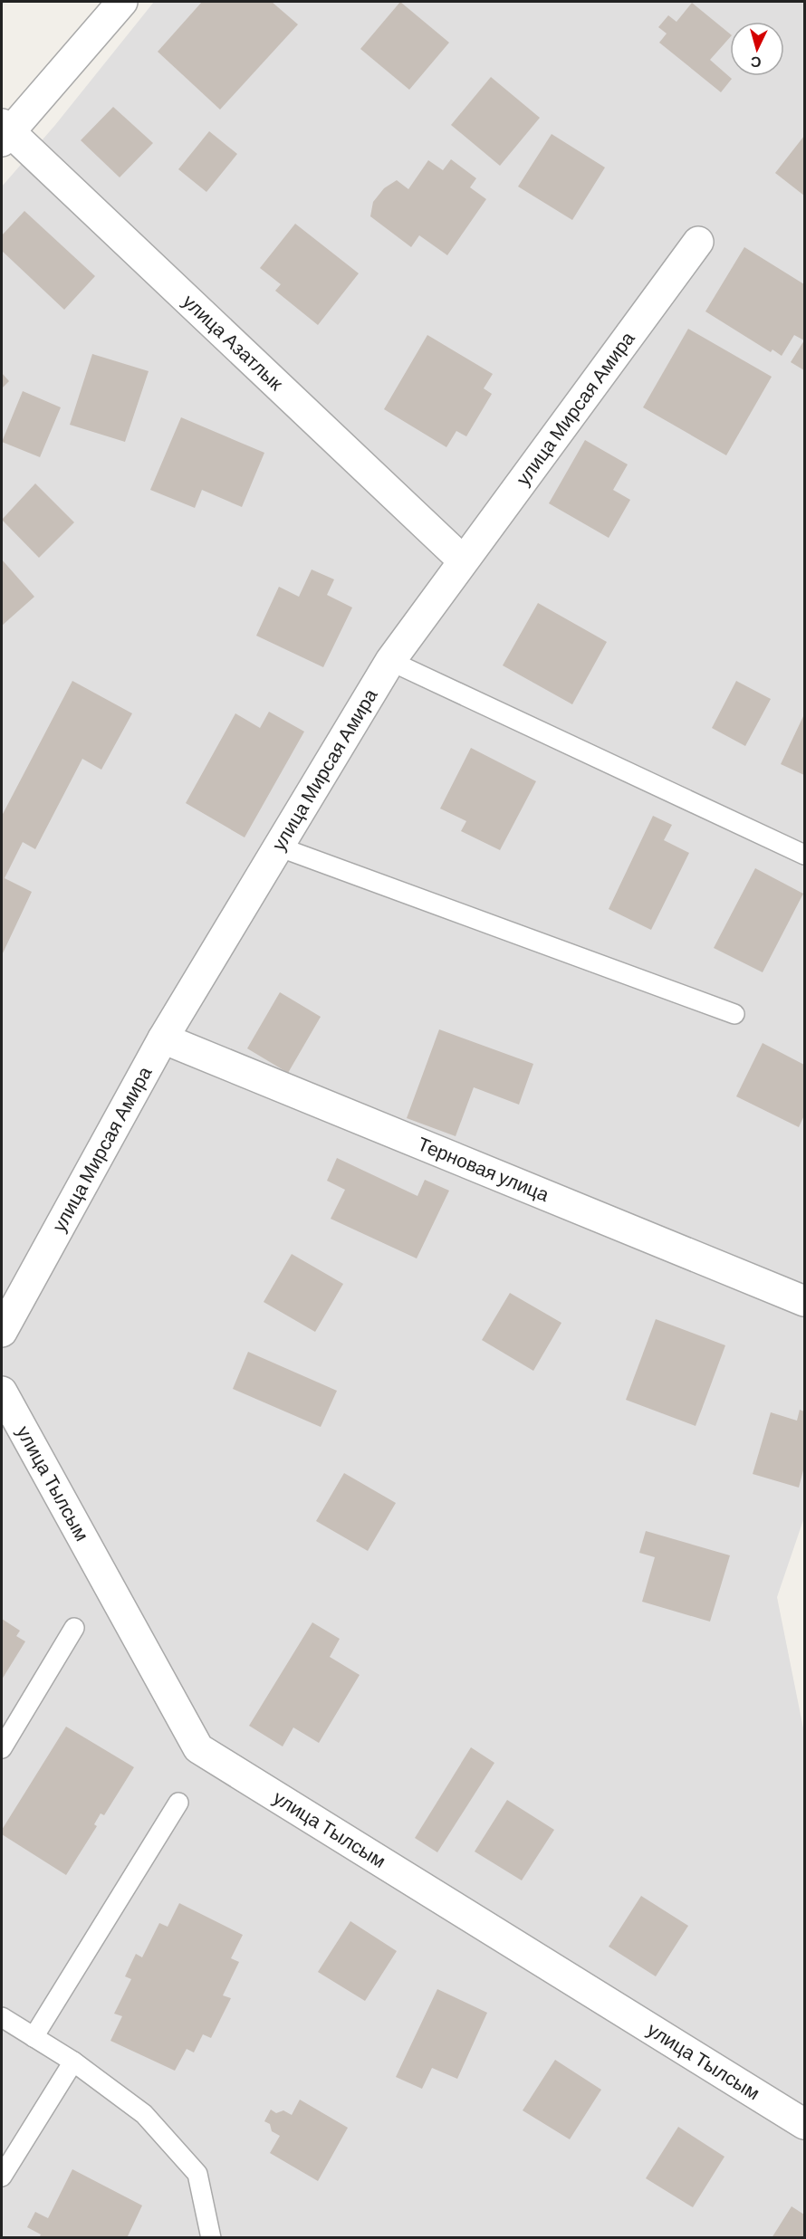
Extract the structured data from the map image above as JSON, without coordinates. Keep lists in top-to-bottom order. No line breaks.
{"streets":{"street":["улица Азатлык","улица Мирсая Амира","Терновая улица","улица Тылсым"]},"crossings":[["улица Азатлык","улица Мирсая Амира"],["улица Мирсая Амира","Терновая улица"]],"north":"bottom"}
